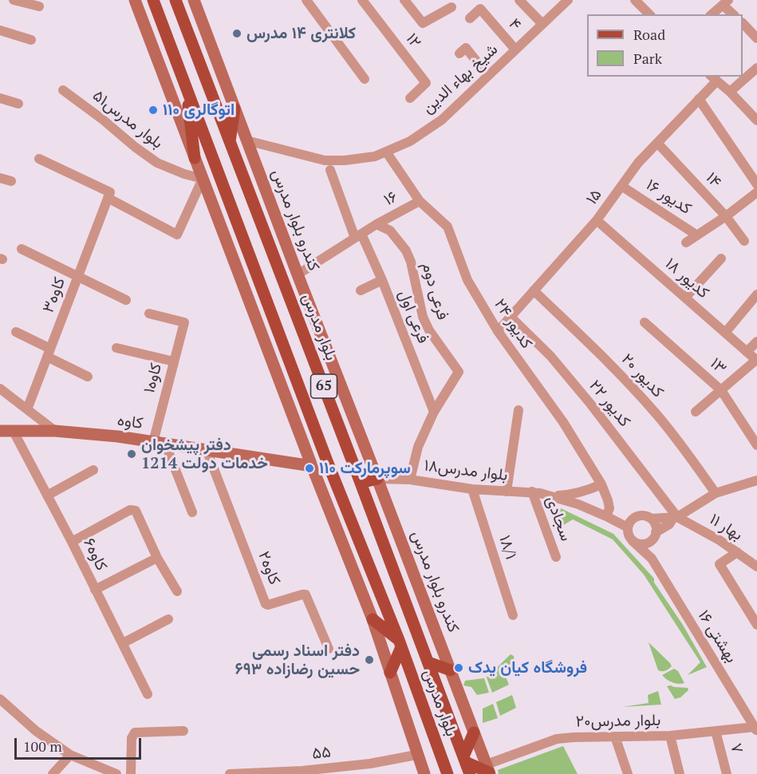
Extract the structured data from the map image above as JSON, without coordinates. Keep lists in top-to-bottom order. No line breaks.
{"streets":{"main road":["کندرو بلوار مدرس","بلوار مدرس","65","کاوه"],"street":["۴","۱۲","شیخ بهاء الدین","بلوار مدرس۵۱","۱۴","۱۵","کدیور ۱۶","۱۶","کدیور ۱۸","فرعی دوم","کاوه۳","فرعی اول","کدیور ۲۴","۱۳","کدیور ۲۰","کاوه۱","کدیور ۲۲","بلوار مدرس۱۸","سجادی","بهار ۱۱","۱۸/۱","کاوه۶","کاوه۲","۱۶ بهشتی","بلوار مدرس۲۰","۷","۵۵"]},"crossings":[["۴","شیخ بهاء الدین"],["شیخ بهاء الدین","کندرو بلوار مدرس"],["شیخ بهاء الدین","کدیور ۲۴"],["۱۴","۱۵"],["۱۵","کدیور ۱۶"],["۱۵","کدیور ۱۸"],["۱۵","کدیور ۲۴"],["۱۵","کدیور ۲۰"],["۱۵","کدیور ۲۲"],["۱۶","کندرو بلوار مدرس"],["۱۶","فرعی دوم"],["۱۶","فرعی اول"],["۱۶","کدیور ۲۴"],["کندرو بلوار مدرس","بلوار مدرس۱۸"],["کندرو بلوار مدرس","بلوار مدرس۲۰"],["فرعی دوم","فرعی اول"],["کاوه۱","کاوه"],["کدیور ۲۲","بهار ۱۱"],["کاوه","کاوه۶"],["کاوه","کاوه۲"],["بلوار مدرس۱۸","سجادی"],["بلوار مدرس۱۸","۱۸/۱"],["۱۶ بهشتی","بلوار مدرس۲۰"],["بلوار مدرس۲۰","۷"]],"places":["کلانتری ۱۴ مدرس","اتوگالری ۱۱۰","دفتر پیشخوان خدمات دولت 1214","سوپرمارکت ۱۱۰","دفتر اسناد رسمی ۶۹۳ حسین رضازاده","فروشگاه کیان یدک"],"legend":["Road","Park"],"scale_bar":"100 m"}
